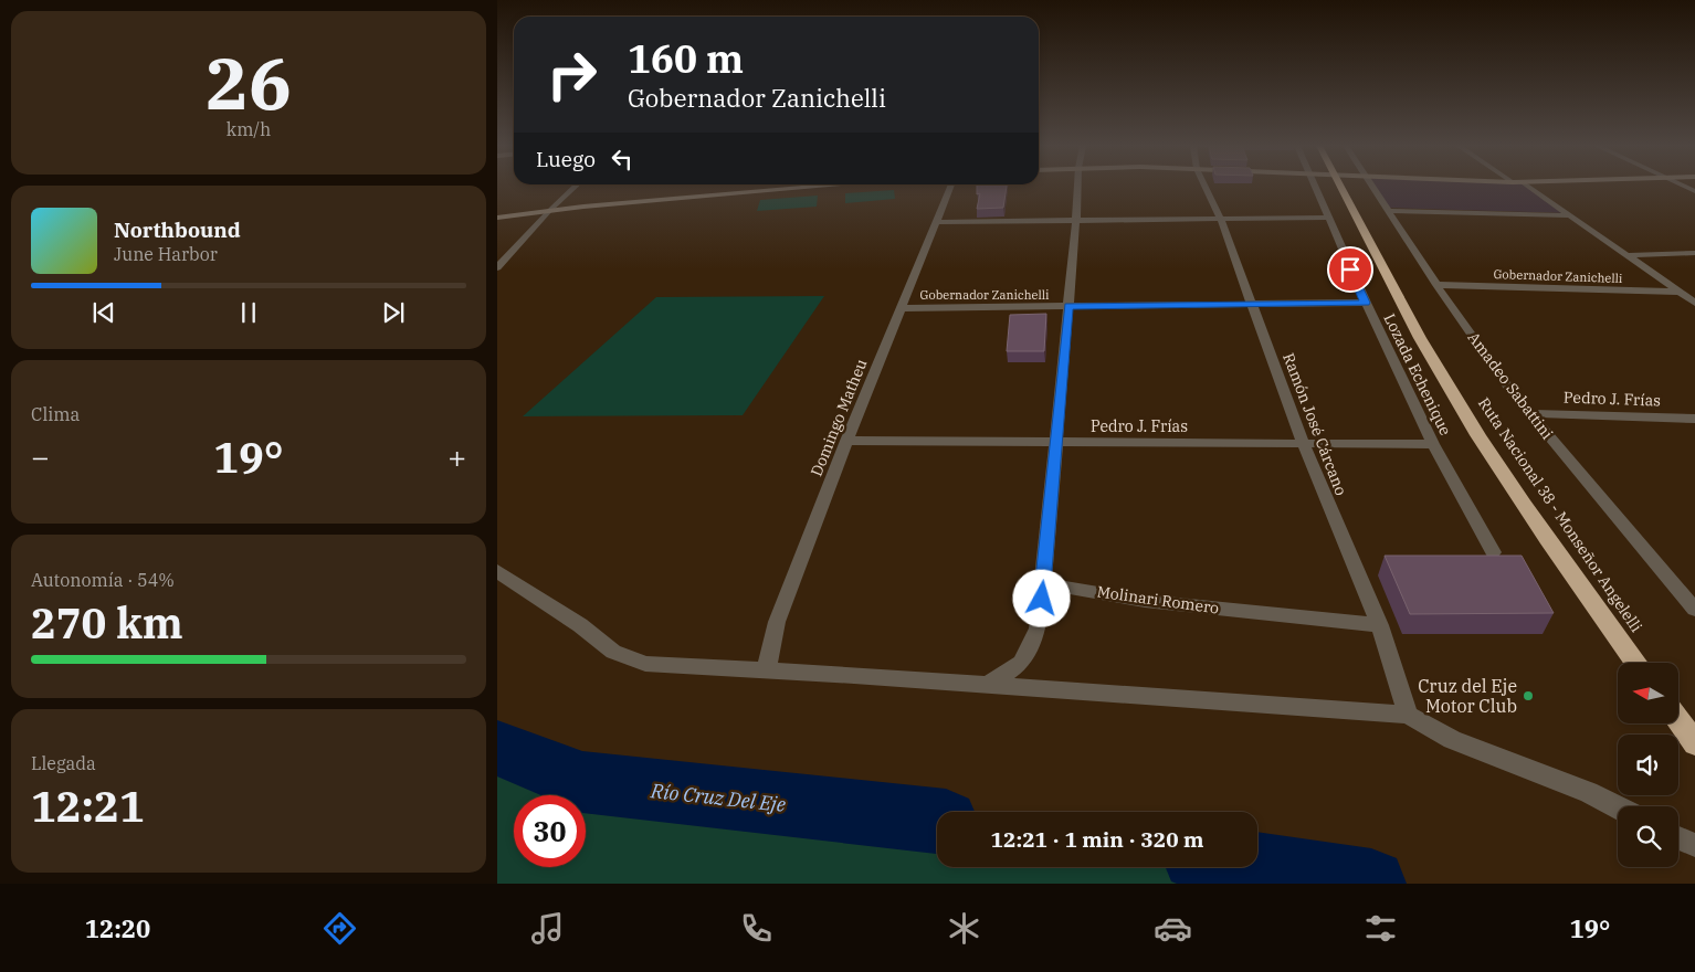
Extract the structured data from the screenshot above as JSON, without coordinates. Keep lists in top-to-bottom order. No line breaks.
{"streets":{"highway":["Ruta Nacional 38 - Monseñor Angelelli"],"street":["Gobernador Zanichelli","Lozada Echenique","Amadeo Sabattini","Pedro J. Frías","Domingo Matheu","Ramón José Cárcano","Molinari Romero"]},"crossings":[["Gobernador Zanichelli","Lozada Echenique"],["Gobernador Zanichelli","Amadeo Sabattini"],["Gobernador Zanichelli","Domingo Matheu"],["Gobernador Zanichelli","Ramón José Cárcano"],["Lozada Echenique","Pedro J. Frías"],["Amadeo Sabattini","Pedro J. Frías"],["Pedro J. Frías","Domingo Matheu"],["Pedro J. Frías","Ramón José Cárcano"],["Ramón José Cárcano","Molinari Romero"]],"water":["Río Cruz Del Eje"],"places":["Cruz del Eje Motor Club"],"north":"left","page":{"tile":[["26","km/h"],"Clima",["Autonomía · 54%","270 km"],["Llegada","12:21"]],"turn":["160 m","Gobernador Zanichelli"],"then":"Luego","song":["Northbound","June Harbor"],"heat":["−","19°","+"],"limit":"30","trip":"12:21 · 1 min · 320 m","tabs":["12:20","19°"]}}
